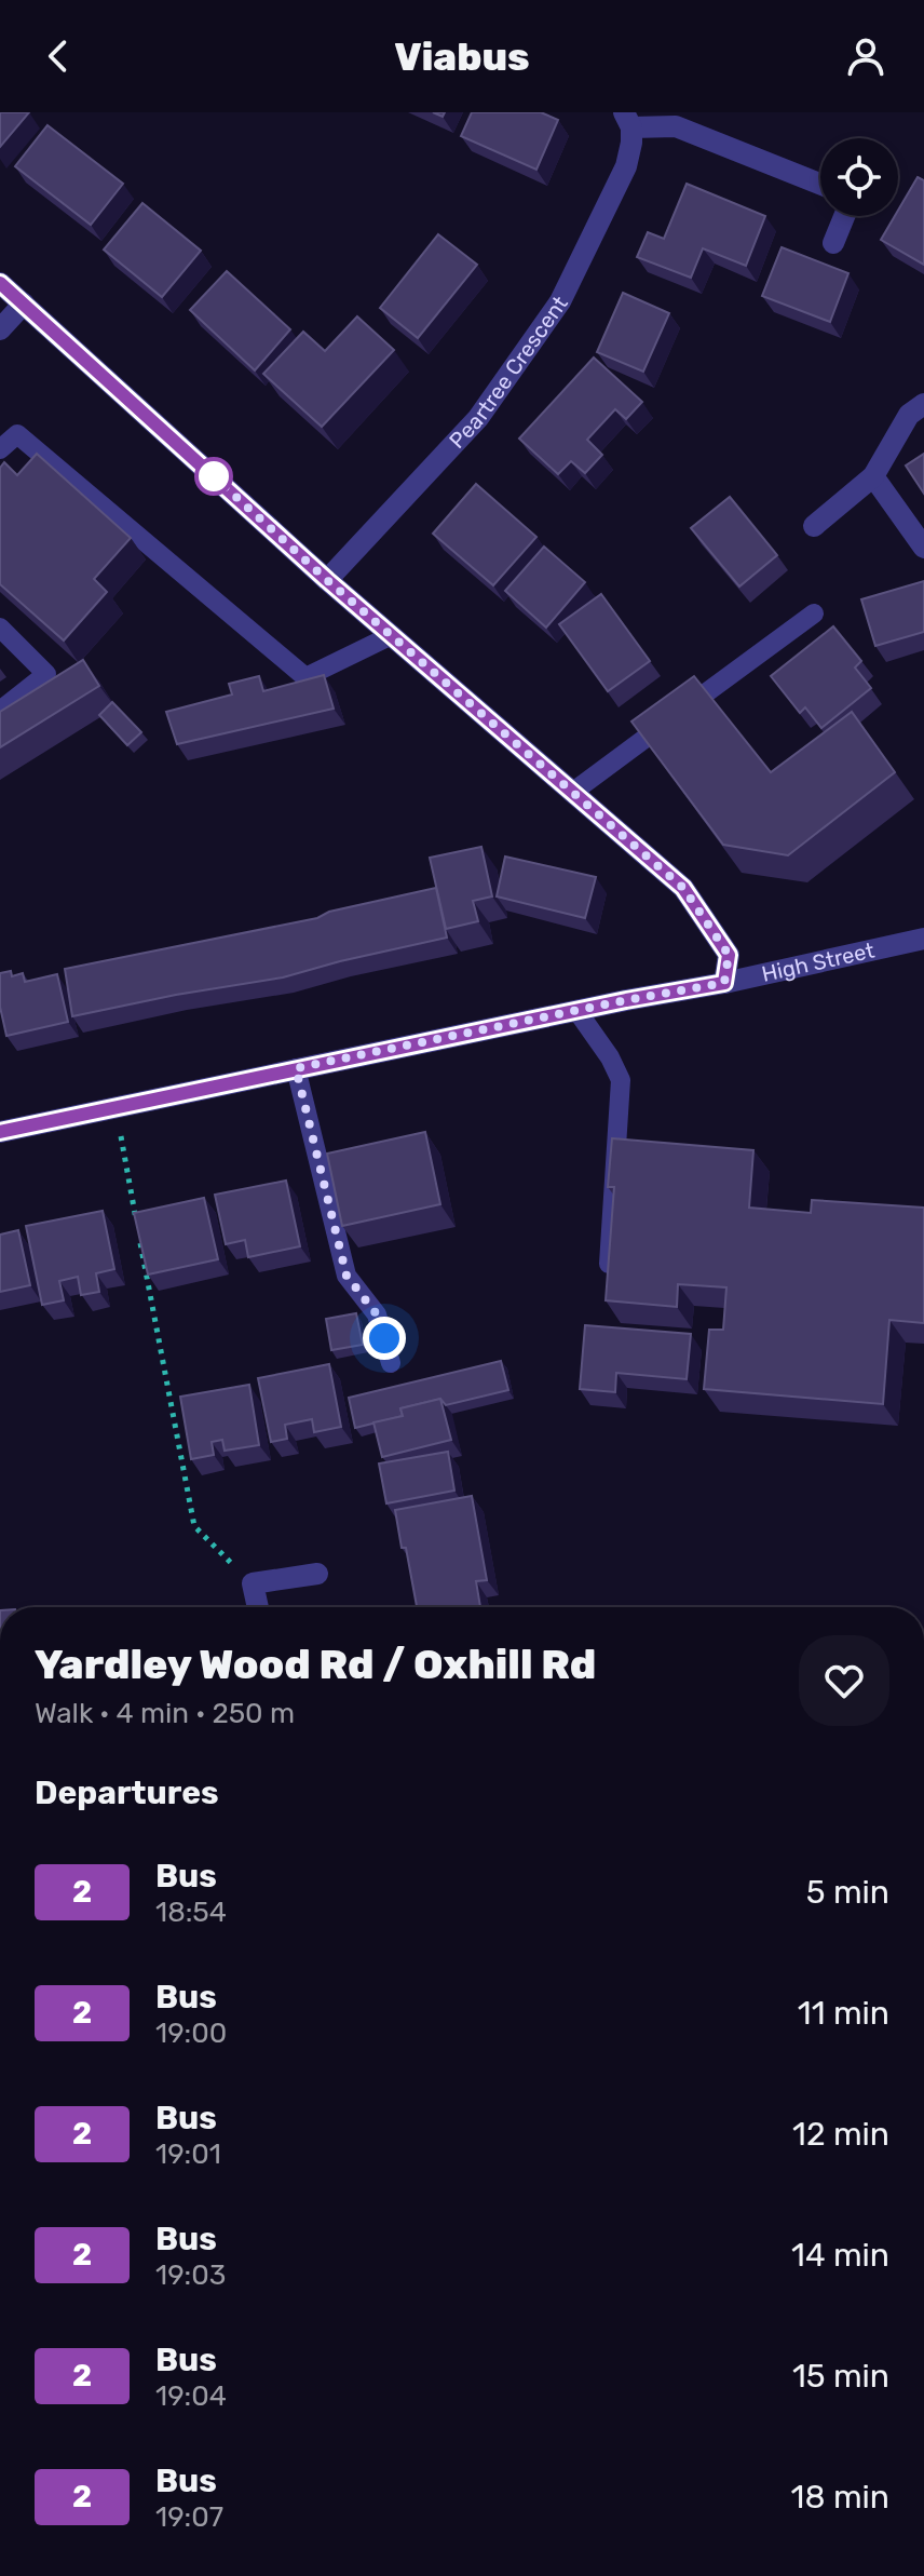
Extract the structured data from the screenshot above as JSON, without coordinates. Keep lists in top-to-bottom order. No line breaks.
{"streets":{"street":["Peartree Crescent","High Street"]},"lines":["bus line 2"],"page":{"header":"Viabus","heading":[["Yardley Wood Rd / Oxhill Rd","Walk · 4 min · 250 m"],"Departures"],"list":[{"mark":"2","name":"Bus","note":"18:54","value":"5 min"},{"mark":"2","name":"Bus","note":"19:00","value":"11 min"},{"mark":"2","name":"Bus","note":"19:01","value":"12 min"},{"mark":"2","name":"Bus","note":"19:03","value":"14 min"},{"mark":"2","name":"Bus","note":"19:04","value":"15 min"},{"mark":"2","name":"Bus","note":"19:07","value":"18 min"}]}}
